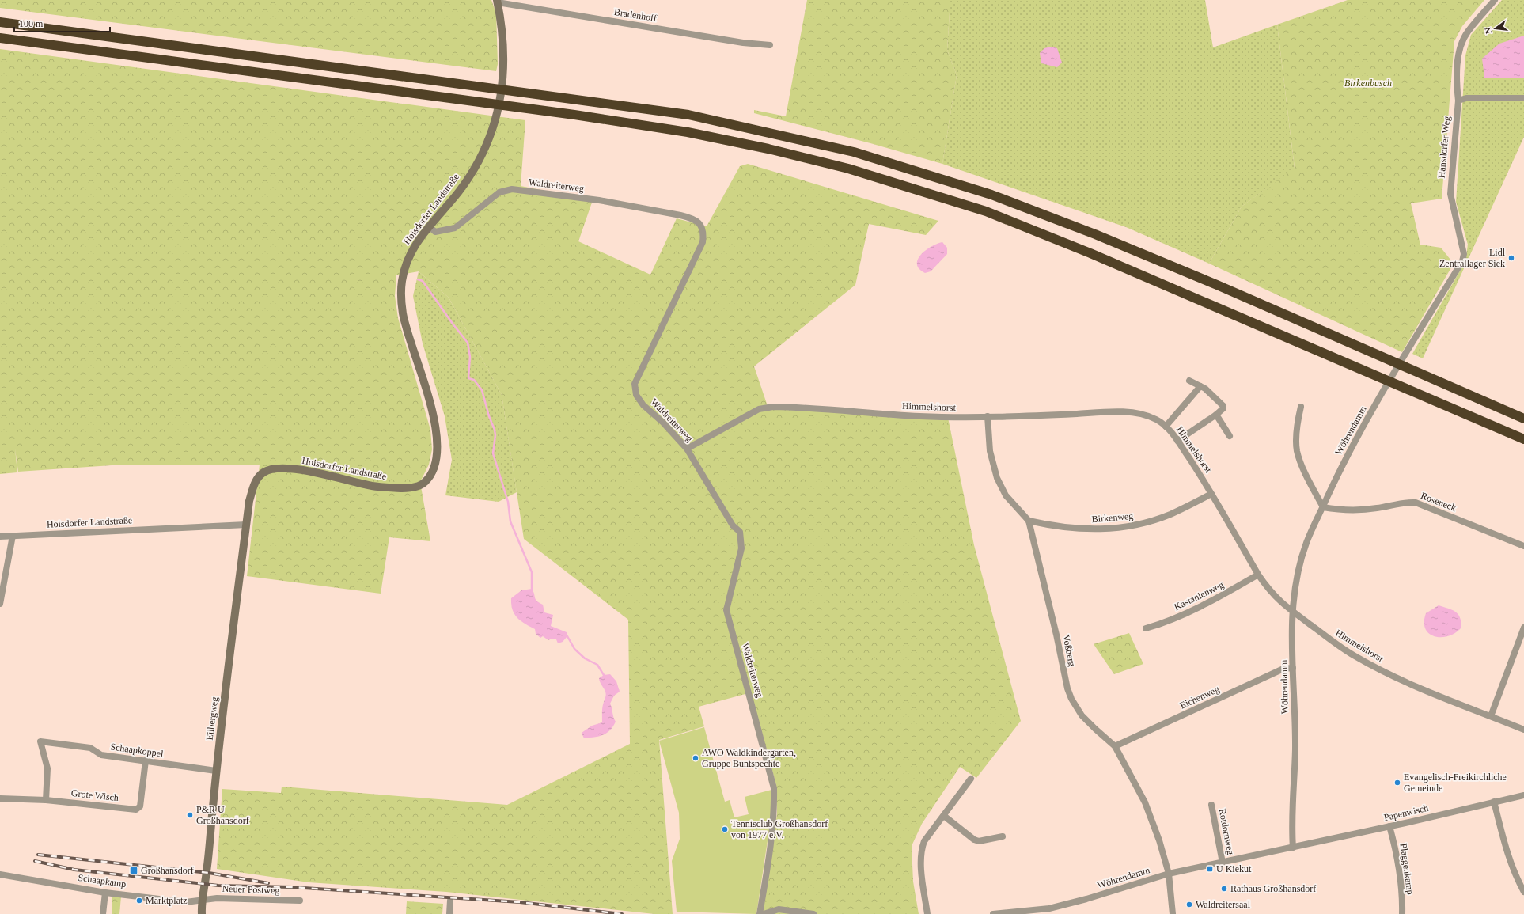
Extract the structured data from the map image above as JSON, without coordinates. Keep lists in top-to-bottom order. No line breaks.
{"streets":{"main road":["Hoisdorfer Landstraße","Eilbergweg"],"street":["Bradenhoff","Hansdorfer Weg","Waldreiterweg","Himmelshorst","Wöhrendamm","Roseneck","Birkenweg","Kastanienweg","Voßberg","Eichenweg","Schaapkoppel","Grote Wisch","Papenwisch","Rotdornweg","Plaggenkamp","Schaapkamp","Neuer Postweg"]},"crossings":[["Bradenhoff","Hoisdorfer Landstraße"],["Hansdorfer Weg","Wöhrendamm"],["Waldreiterweg","Hoisdorfer Landstraße"],["Waldreiterweg","Himmelshorst"],["Hoisdorfer Landstraße","Eilbergweg"],["Himmelshorst","Wöhrendamm"],["Himmelshorst","Birkenweg"],["Himmelshorst","Kastanienweg"],["Himmelshorst","Voßberg"],["Wöhrendamm","Roseneck"],["Wöhrendamm","Voßberg"],["Wöhrendamm","Eichenweg"],["Wöhrendamm","Papenwisch"],["Wöhrendamm","Rotdornweg"],["Birkenweg","Voßberg"],["Voßberg","Eichenweg"],["Eilbergweg","Schaapkoppel"],["Eilbergweg","Schaapkamp"],["Eilbergweg","Neuer Postweg"],["Schaapkoppel","Grote Wisch"],["Papenwisch","Plaggenkamp"],["Schaapkamp","Neuer Postweg"]],"parks":["Birkenbusch"],"places":{"other":["Lidl Zentrallager Siek","AWO Waldkindergarten, Gruppe Buntspechte","Evangelisch-Freikirchliche Gemeinde","P&R U Großhansdorf","Tennisclub Großhansdorf von 1977 e.V.","Rathaus Großhansdorf","Marktplatz","Waldreitersaal"],"transit":["U Kiekut","Großhansdorf"]},"scale_bar":"100 m","north":"left"}
